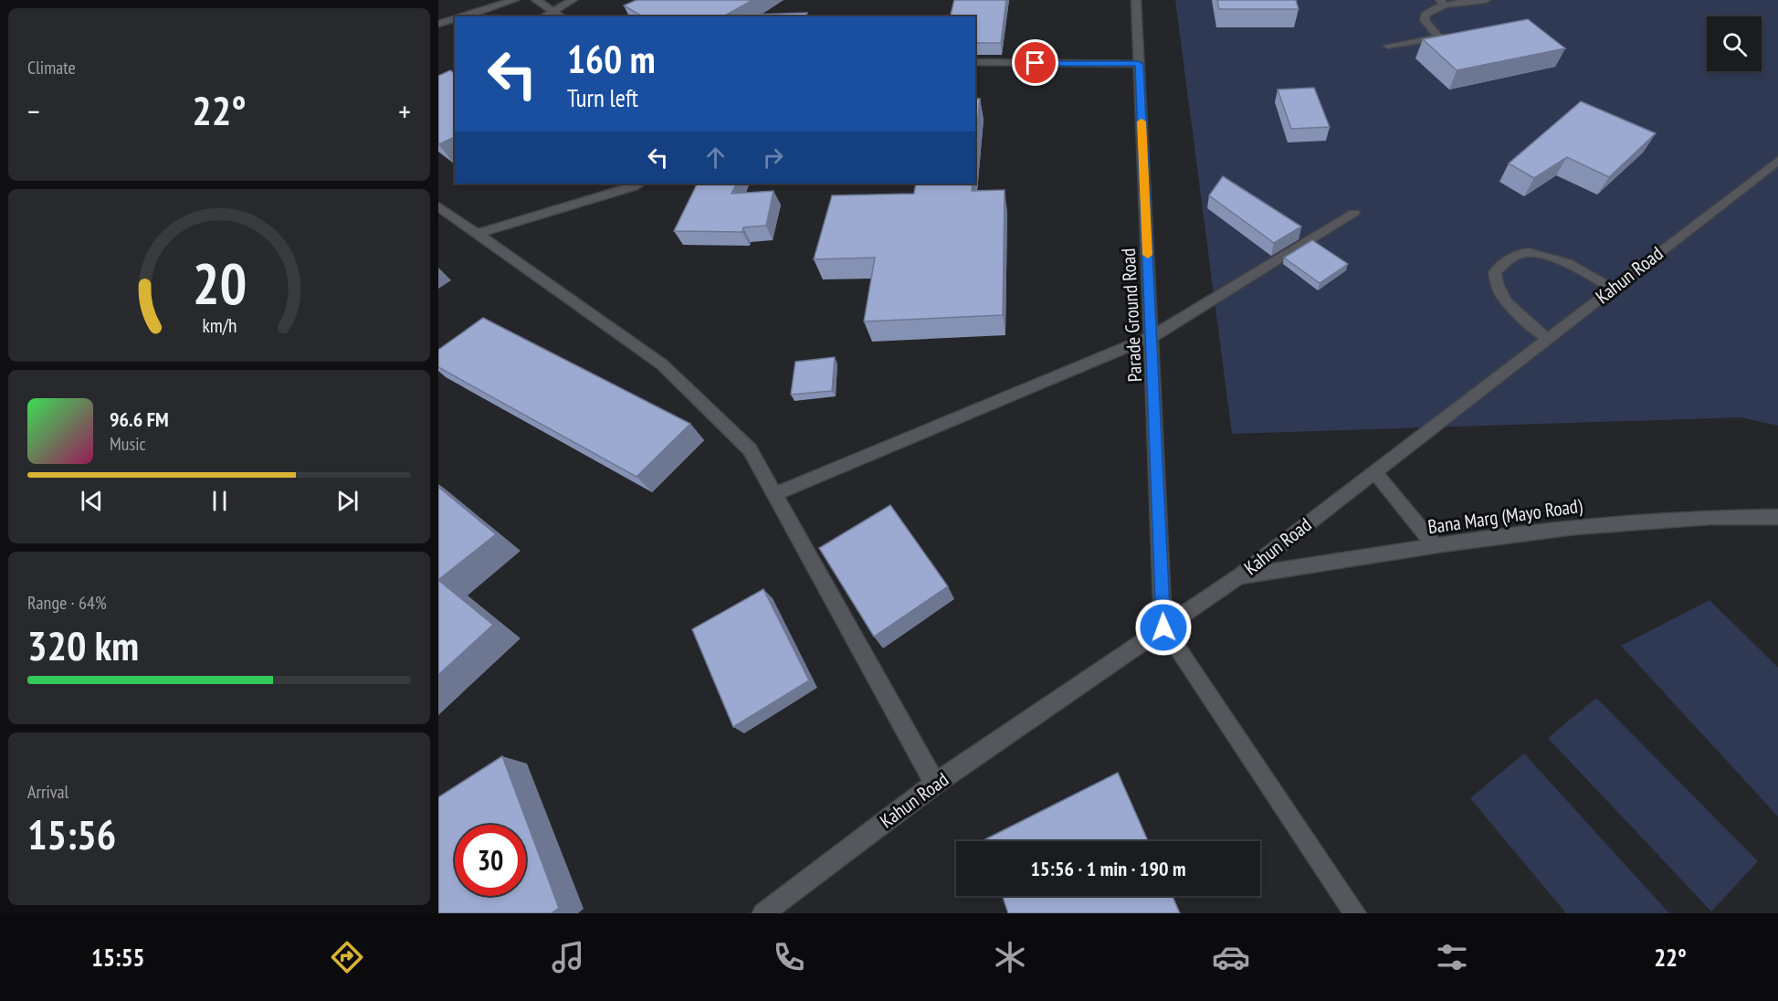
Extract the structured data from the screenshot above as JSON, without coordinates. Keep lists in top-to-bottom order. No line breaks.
{"streets":{"street":["Kahun Road","Parade Ground Road","Bana Marg (Mayo Road)"]},"crossings":[["Kahun Road","Parade Ground Road"],["Kahun Road","Bana Marg (Mayo Road)"]],"page":{"tile":["Climate",["Range · 64%","320 km"],["Arrival","15:56"]],"turn":["160 m","Turn left"],"heat":["−","22°","+"],"song":["96.6 FM","Music"],"limit":"30","trip":"15:56 · 1 min · 190 m","tabs":["15:55","22°"],"gauge":["20","km/h"]}}
